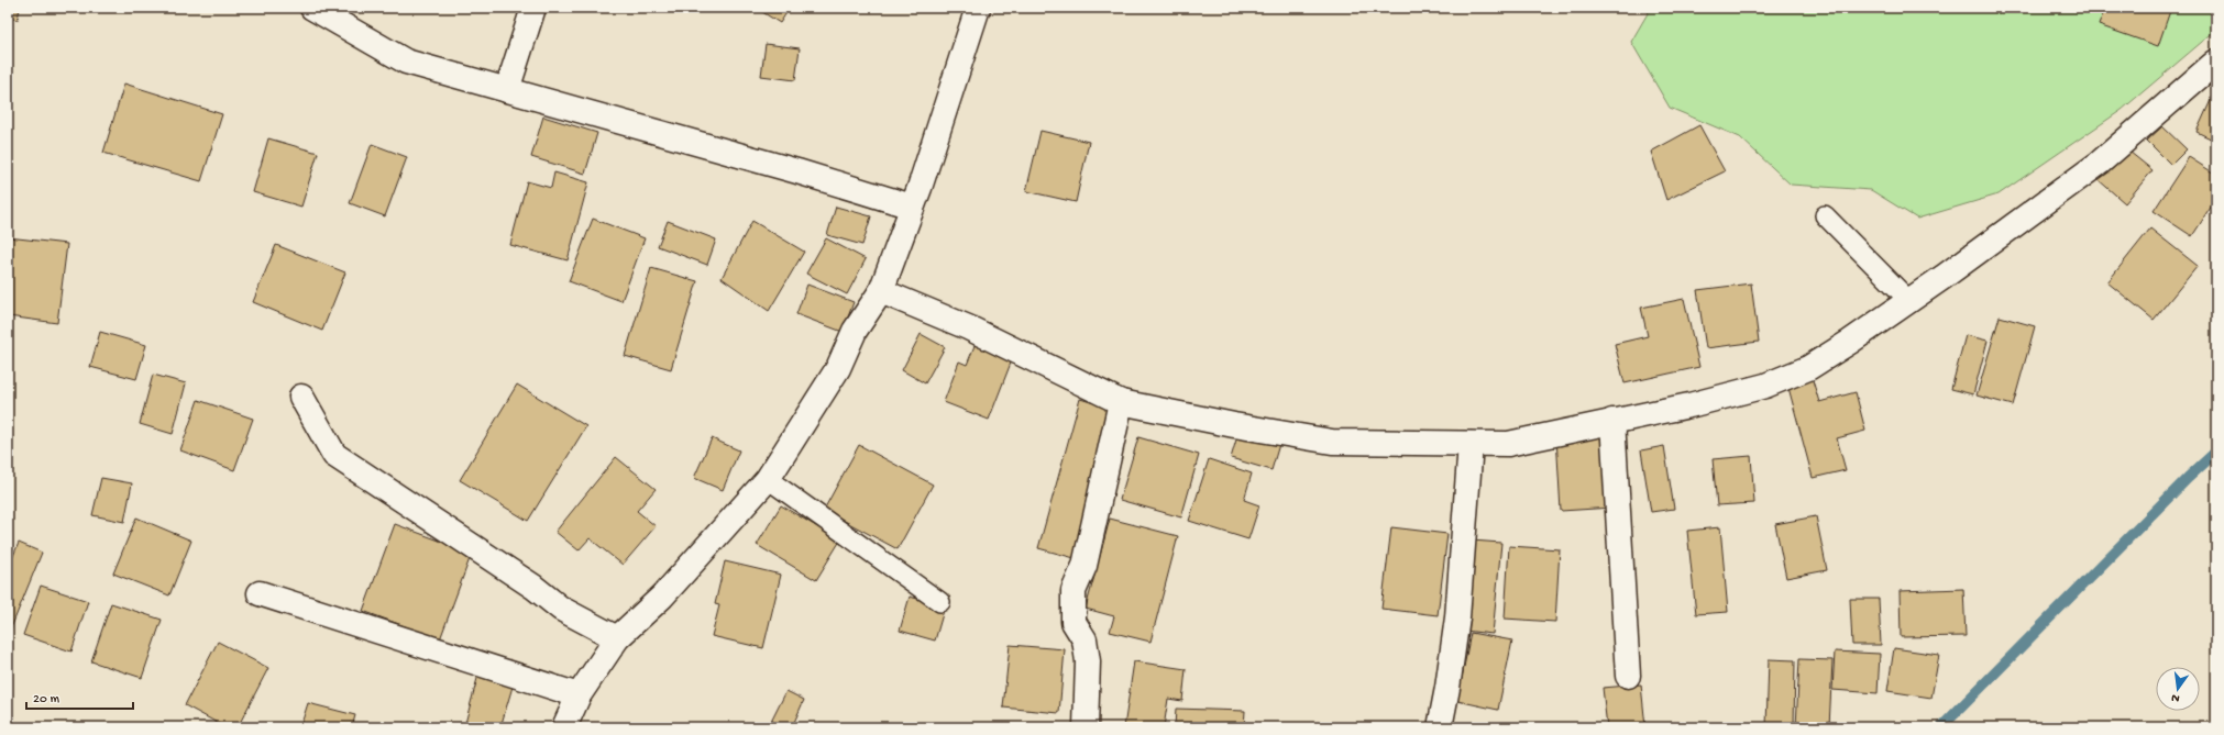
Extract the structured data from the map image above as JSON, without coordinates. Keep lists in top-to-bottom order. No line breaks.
{"scale_bar":"20 m","north":"bottom"}
